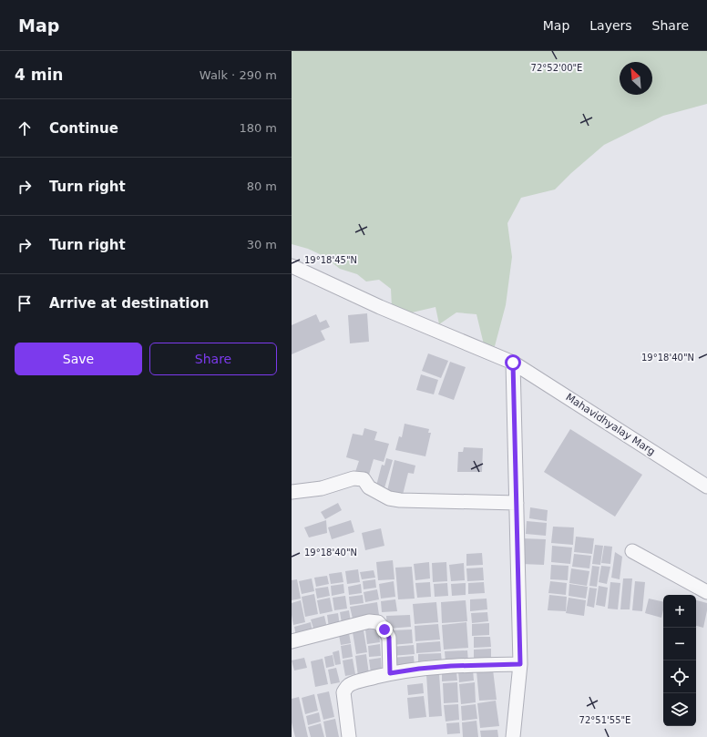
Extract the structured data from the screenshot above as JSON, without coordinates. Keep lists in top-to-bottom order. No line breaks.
{"streets":{"street":["Mahavidhyalay Marg"]},"north":"top left","page":{"header":"Map","nav":["Map","Layers","Share"],"heading":["4 min","Walk · 290 m"],"list":[["Continue","180 m"],["Turn right","80 m"],["Turn right","30 m"],"Arrive at destination"],"buttons":["Save","Share"],"map_buttons":["+","−"]},"coordinates":["72°52'00\"E","19°18'45\"N","19°18'40\"N","72°51'55\"E"]}
